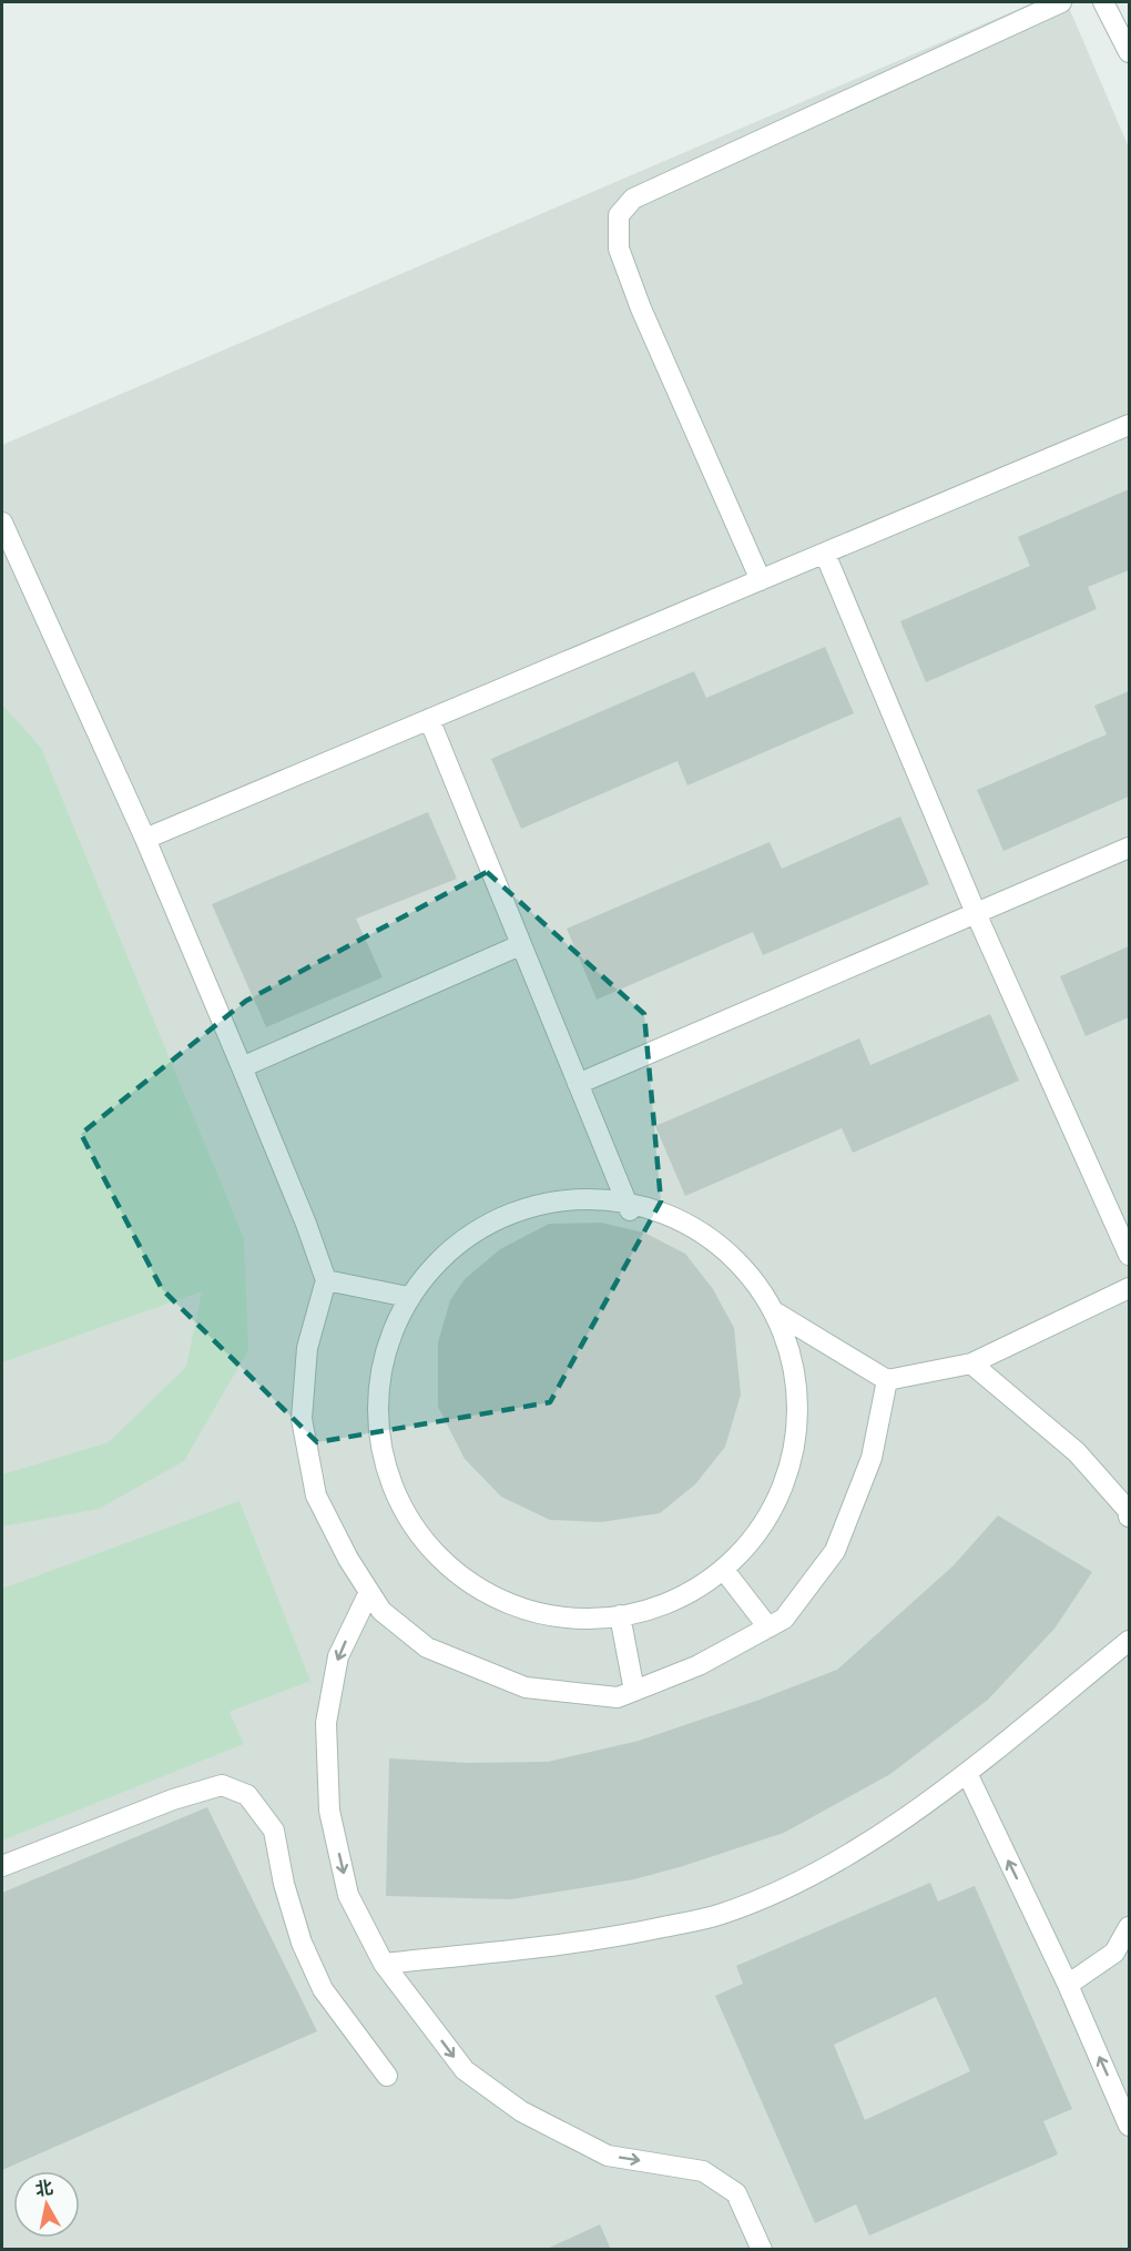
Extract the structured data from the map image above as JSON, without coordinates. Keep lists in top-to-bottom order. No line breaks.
{"north":"top"}
